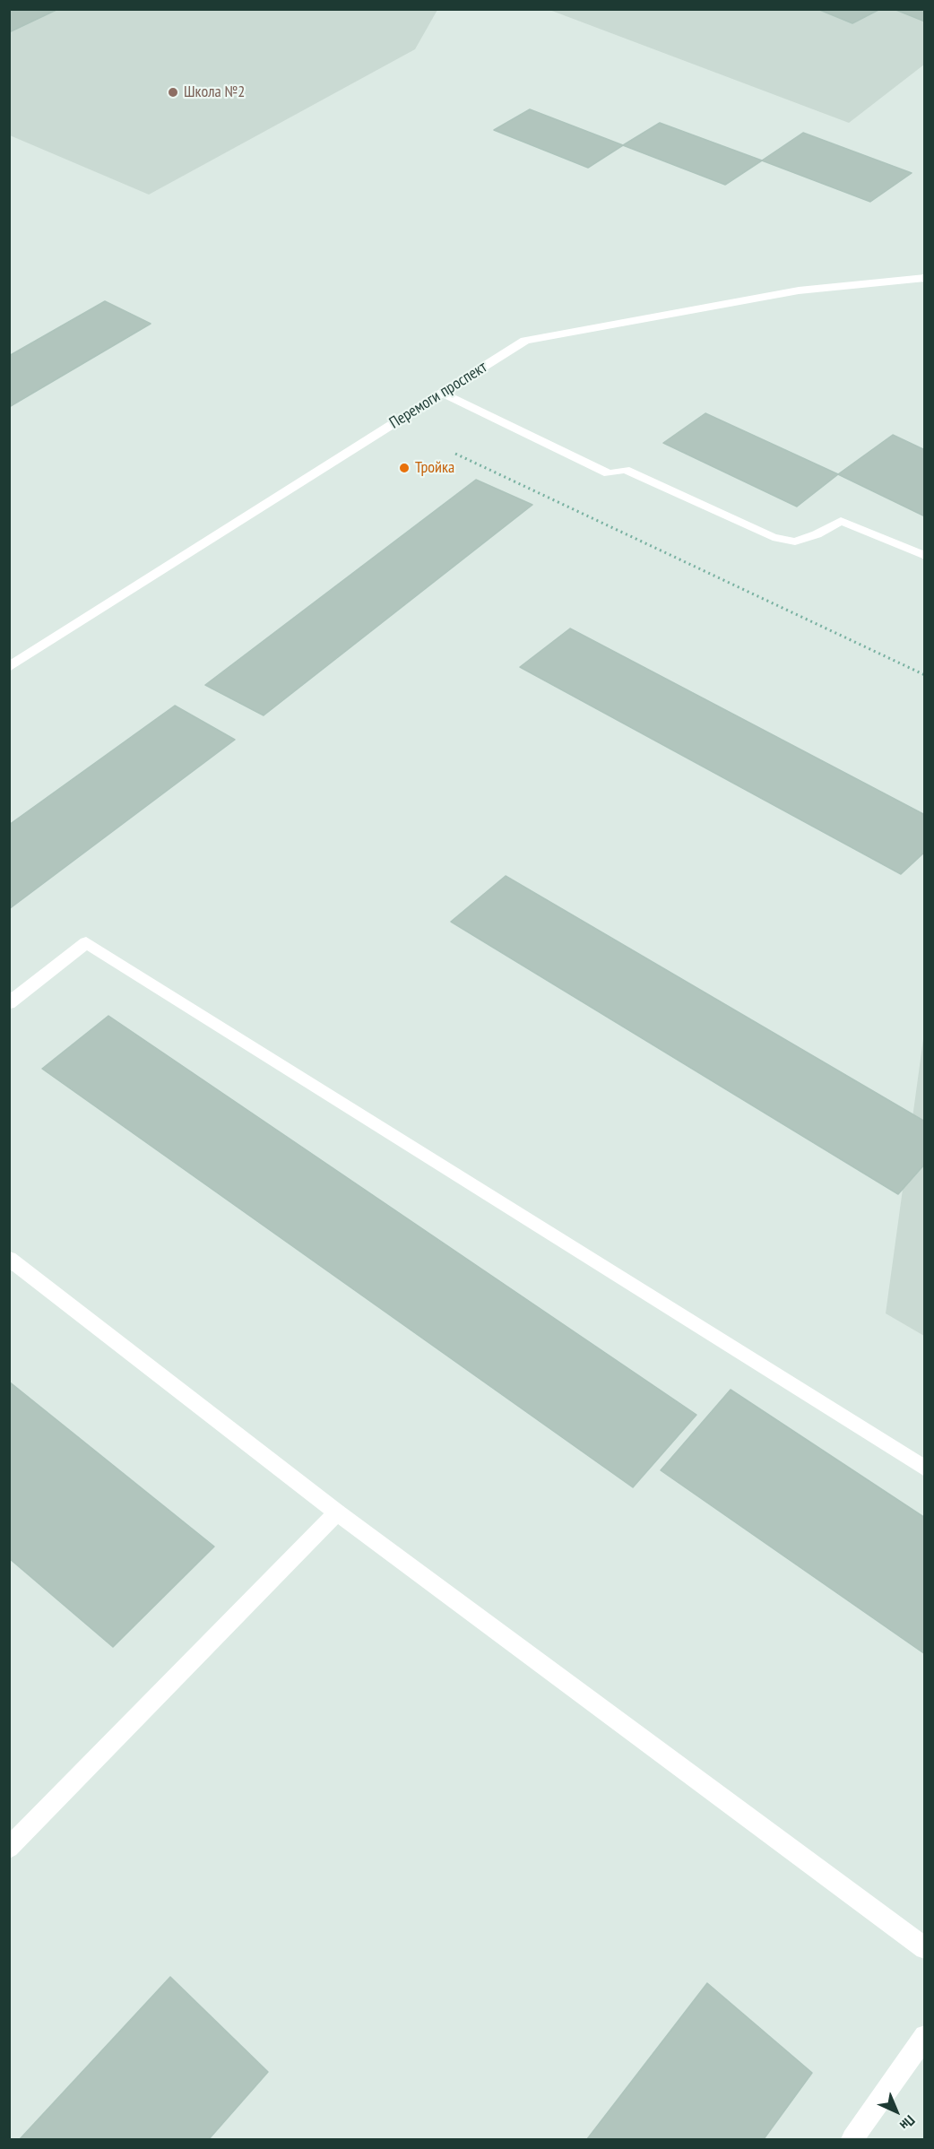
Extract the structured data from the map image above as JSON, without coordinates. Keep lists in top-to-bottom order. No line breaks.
{"streets":{"street":["Перемоги проспект"]},"places":["Школа №2","Тройка"],"north":"bottom right"}
